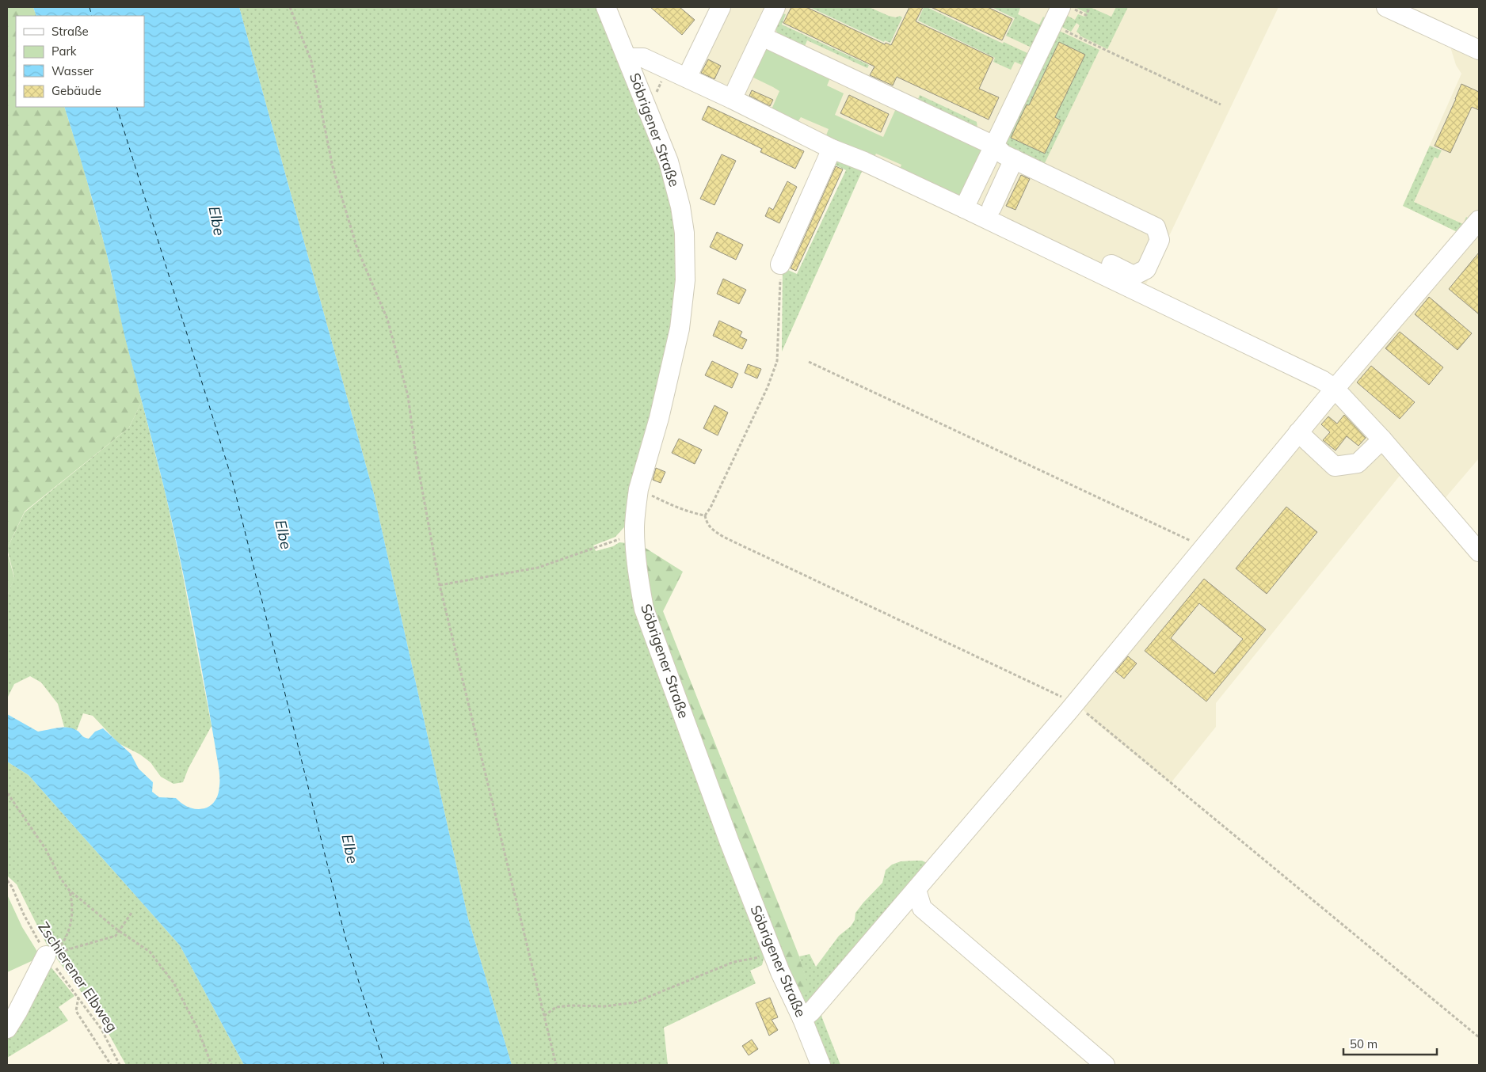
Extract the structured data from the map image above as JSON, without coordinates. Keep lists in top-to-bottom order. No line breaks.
{"streets":{"street":["Söbrigener Straße"],"path":["Zschierener Elbweg"]},"water":["Elbe"],"legend":["Straße","Park","Wasser","Gebäude"],"scale_bar":"50 m"}
